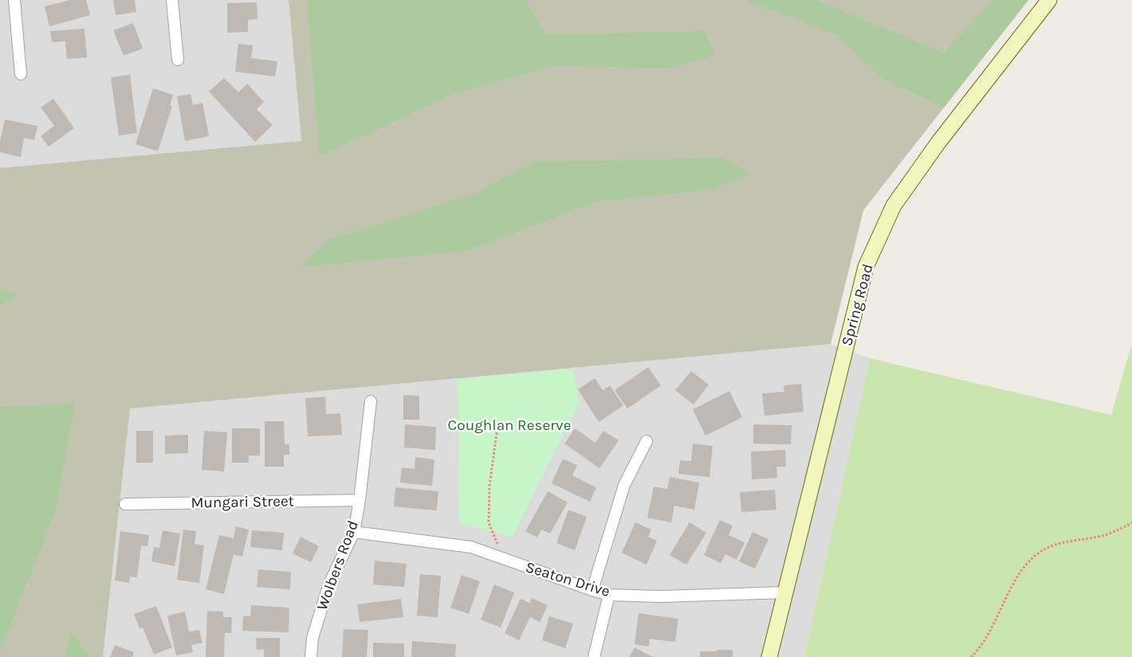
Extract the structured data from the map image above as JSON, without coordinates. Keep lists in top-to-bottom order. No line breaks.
{"streets":{"main road":["Spring Road"],"street":["Mungari Street","Wolbers Road","Seaton Drive"]},"crossings":[["Spring Road","Seaton Drive"],["Mungari Street","Wolbers Road"],["Wolbers Road","Seaton Drive"]],"parks":["Coughlan Reserve"]}
